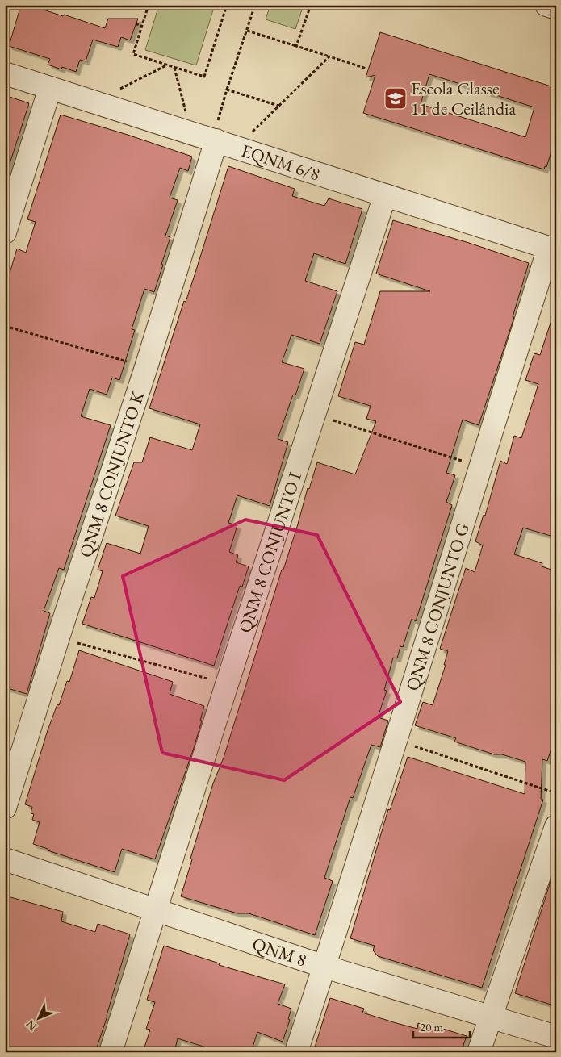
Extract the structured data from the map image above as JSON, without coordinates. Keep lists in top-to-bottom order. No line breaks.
{"streets":{"street":["EQNM 6/8","QNM 8 CONJUNTO K","QNM 8 CONJUNTO I","QNM 8 CONJUNTO G","QNM 8"]},"crossings":[["EQNM 6/8","QNM 8 CONJUNTO K"],["EQNM 6/8","QNM 8 CONJUNTO I"],["EQNM 6/8","QNM 8 CONJUNTO G"],["QNM 8 CONJUNTO I","QNM 8"],["QNM 8 CONJUNTO G","QNM 8"]],"places":{"school or university":["Escola Classe 11 de Ceilândia"]},"scale_bar":"20 m","north":"bottom left"}
